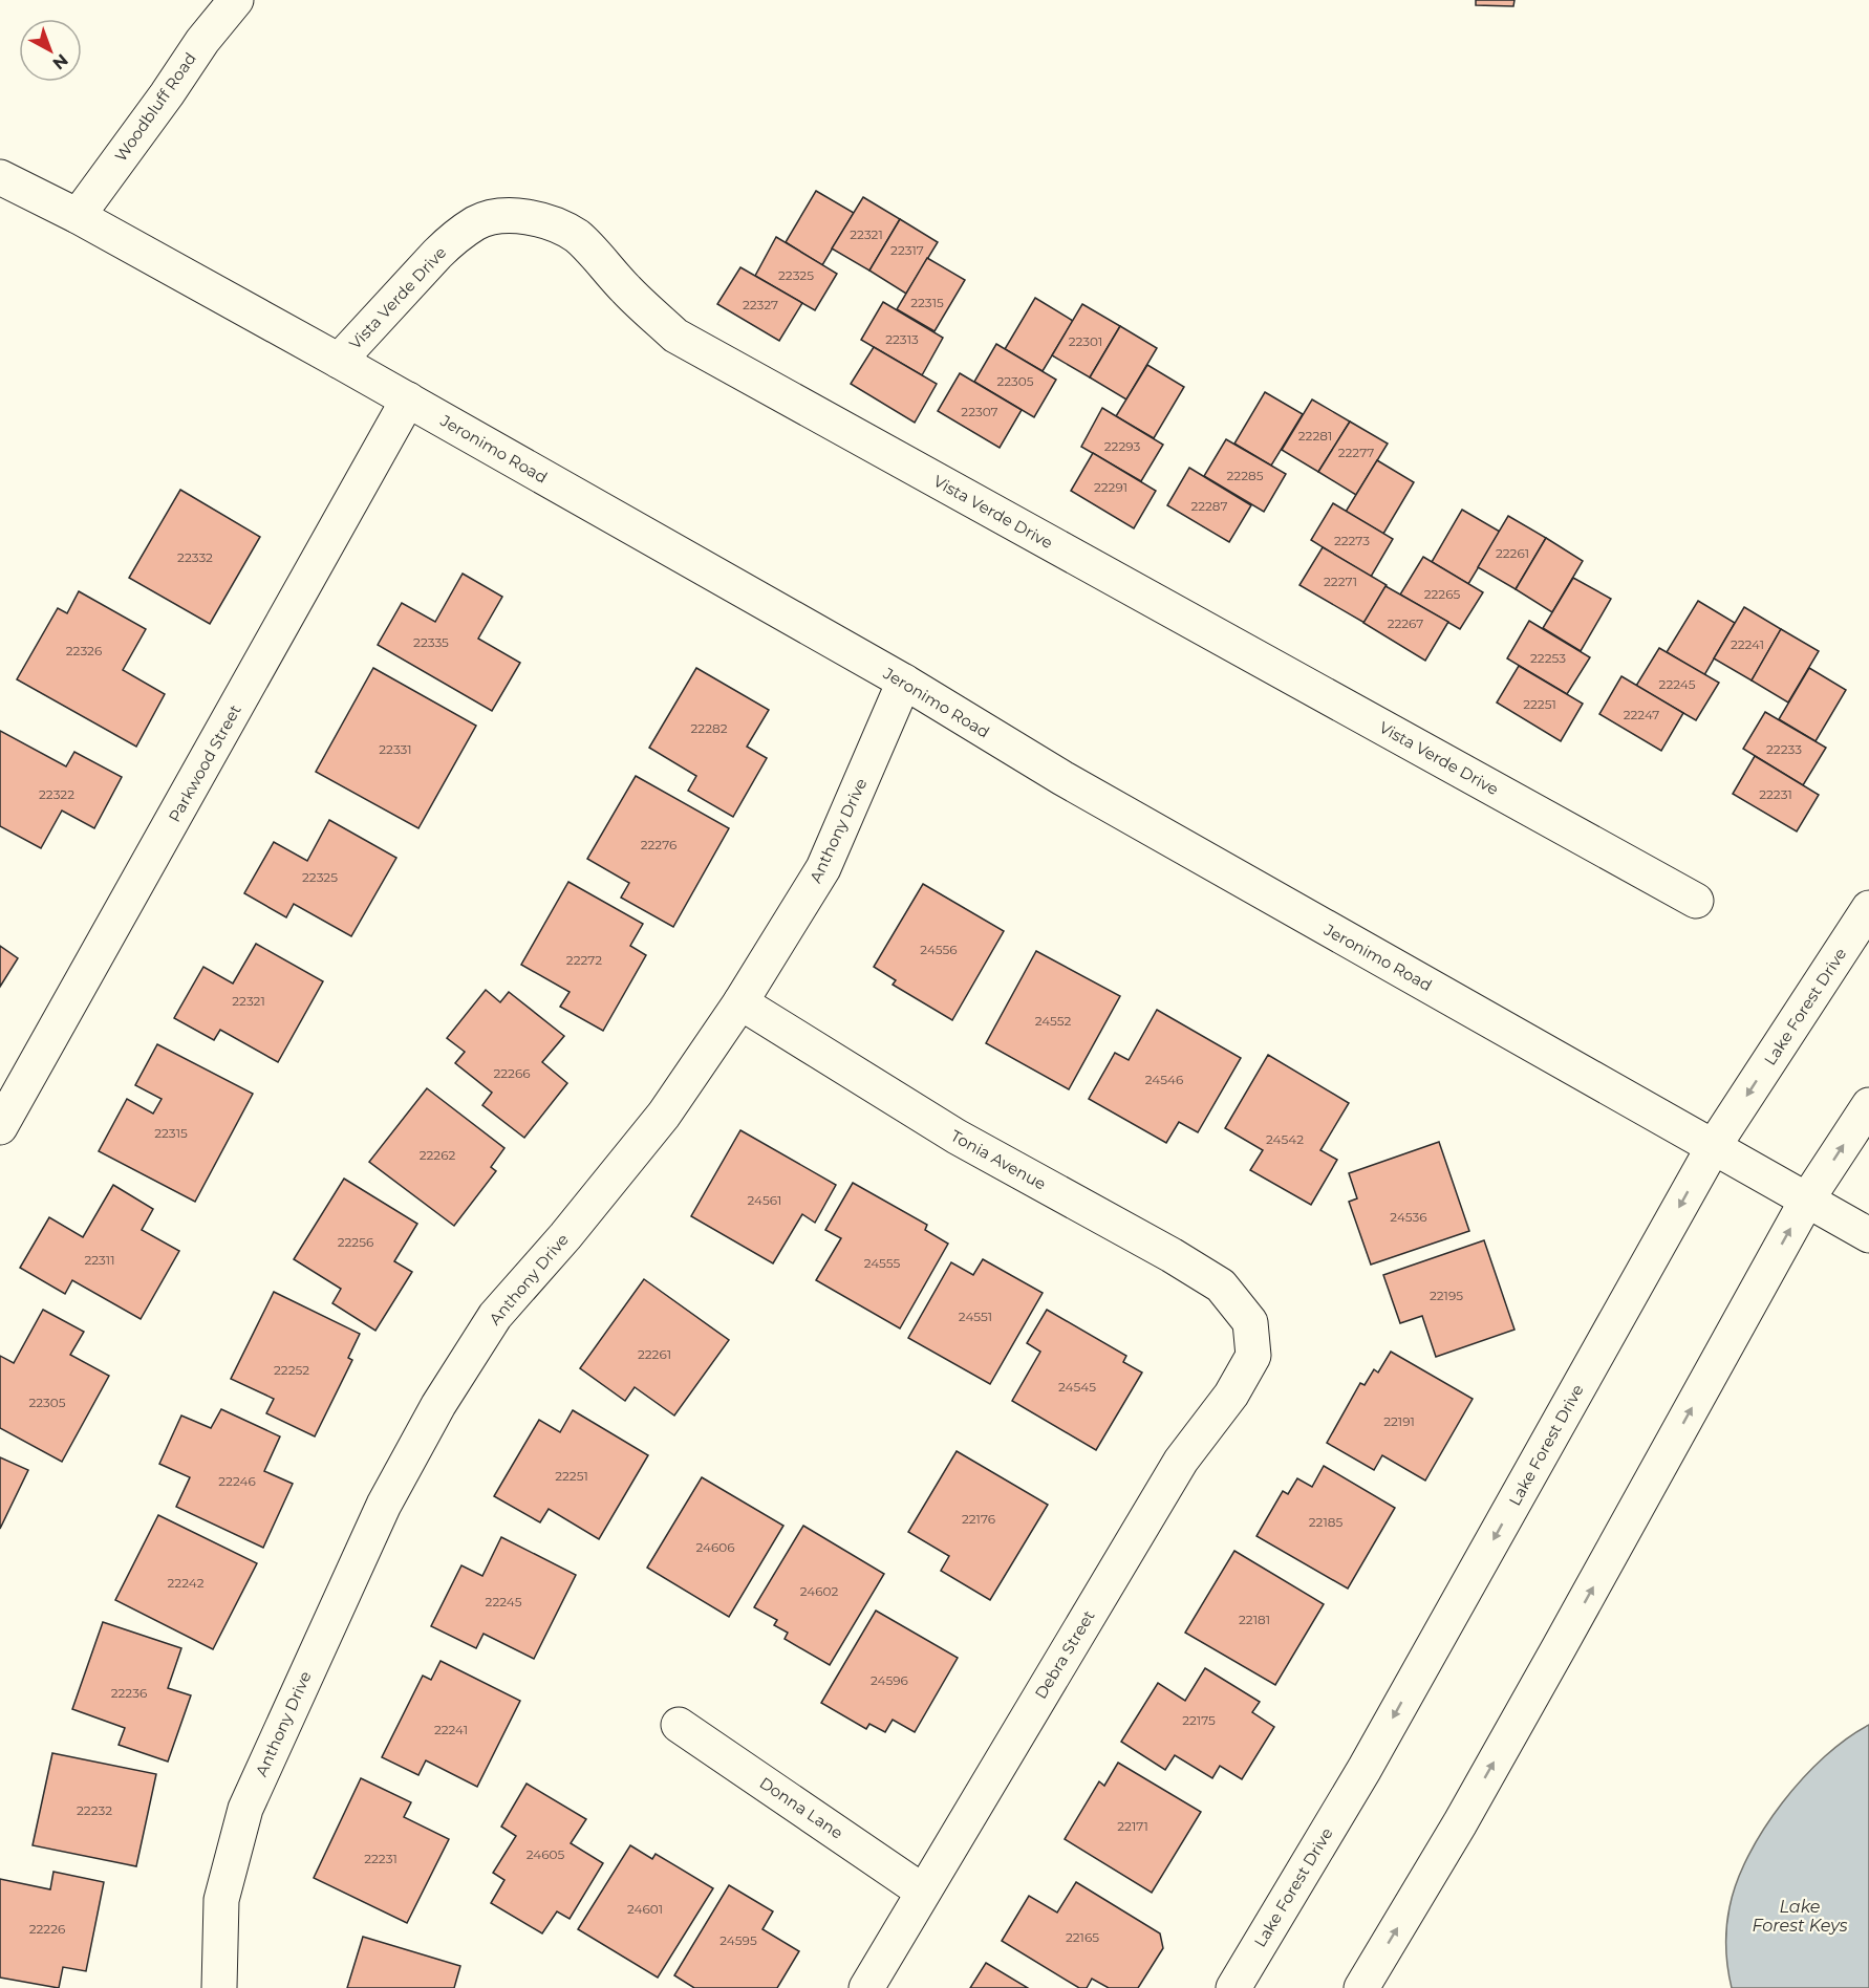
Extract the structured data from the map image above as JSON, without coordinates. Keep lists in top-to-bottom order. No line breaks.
{"streets":{"street":["Woodbluff Road","Vista Verde Drive","Jeronimo Road","Parkwood Street","Anthony Drive","Lake Forest Drive","Tonia Avenue","Debra Street","Donna Lane"]},"crossings":[["Woodbluff Road","Jeronimo Road"],["Vista Verde Drive","Jeronimo Road"],["Jeronimo Road","Parkwood Street"],["Jeronimo Road","Anthony Drive"],["Jeronimo Road","Lake Forest Drive"],["Anthony Drive","Tonia Avenue"],["Tonia Avenue","Debra Street"],["Debra Street","Donna Lane"]],"water":["Lake Forest Keys"],"house_numbers":["22321","22317","22325","22315","22327","22313","22301","22305","22307","22281","22293","22277","22285","22291","22287","22273","22261","22332","22271","22265","22267","22335","22241","22326","22253","22245","22251","22247","22282","22331","22233","22322","22231","22276","22325","24556","22272","22321","24552","22266","24546","22315","24542","22262","24561","24536","22256","22311","24555","22195","24551","22261","22252","24545","22305","22191","22251","22246","22176","22185","24606","22242","24602","22245","22181","24596","22236","22175","22241","22232","22171","24605","22231","24601","22226","22165","24595"],"north":"bottom right"}
